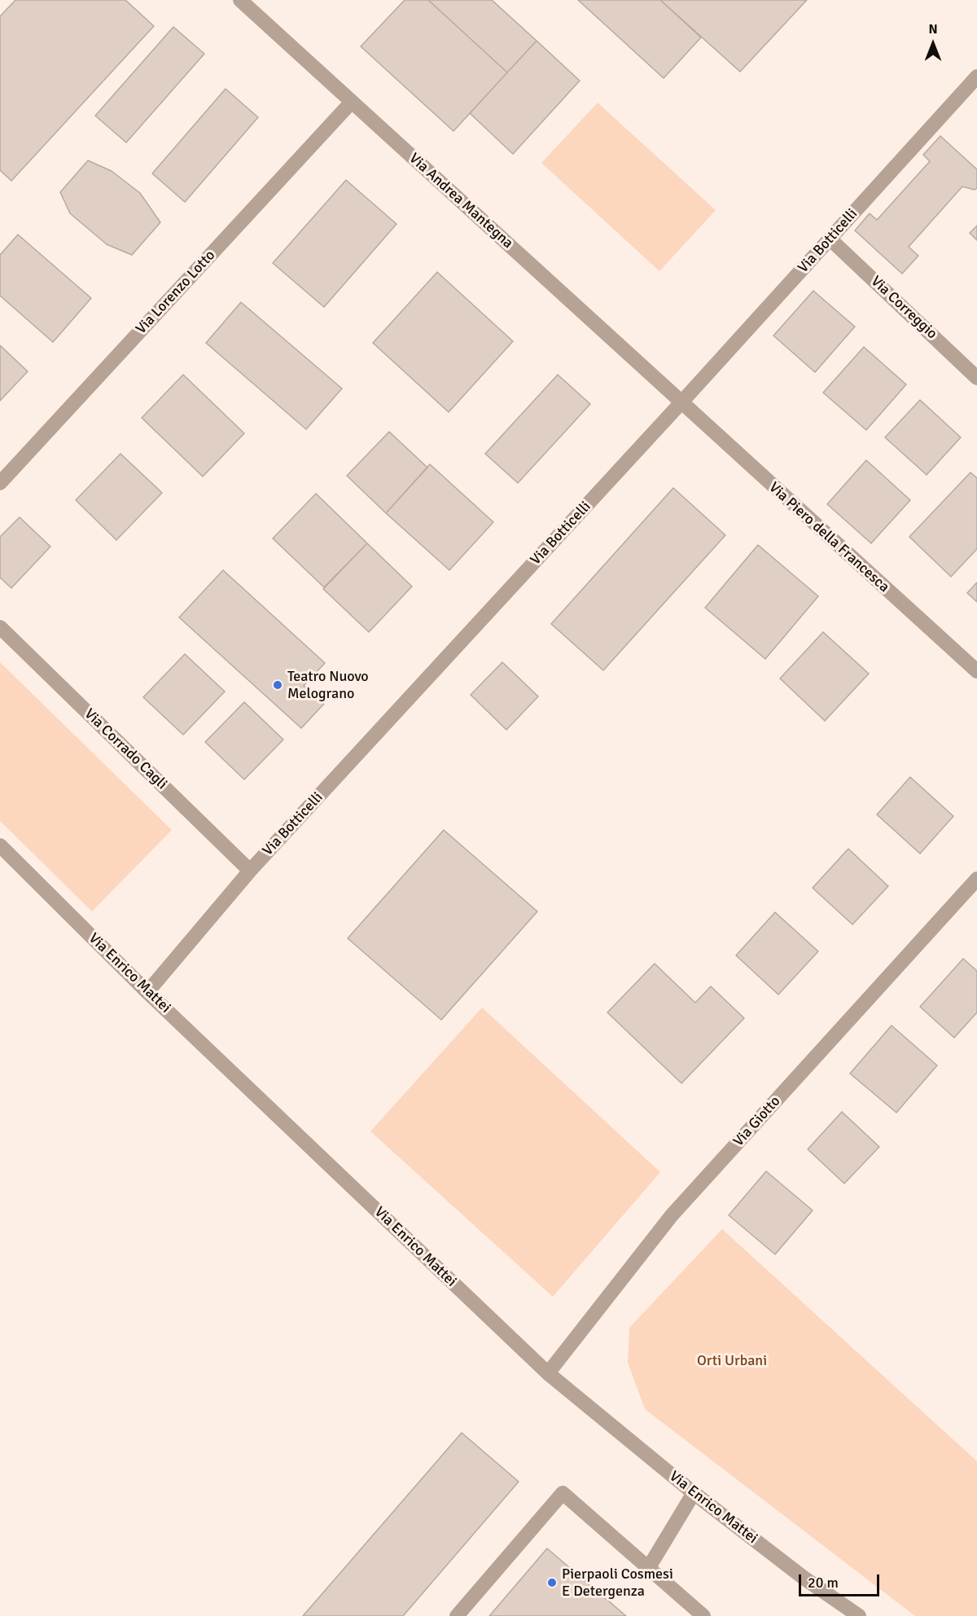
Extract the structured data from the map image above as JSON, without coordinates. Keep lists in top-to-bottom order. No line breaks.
{"streets":{"street":["Via Andrea Mantegna","Via Botticelli","Via Lorenzo Lotto","Via Correggio","Via Piero della Francesca","Via Corrado Cagli","Via Enrico Mattei","Via Giotto"]},"crossings":[["Via Andrea Mantegna","Via Botticelli"],["Via Andrea Mantegna","Via Lorenzo Lotto"],["Via Andrea Mantegna","Via Piero della Francesca"],["Via Botticelli","Via Correggio"],["Via Botticelli","Via Piero della Francesca"],["Via Botticelli","Via Corrado Cagli"],["Via Botticelli","Via Enrico Mattei"],["Via Enrico Mattei","Via Giotto"]],"parks":["Orti Urbani"],"places":["Teatro Nuovo Melograno","Pierpaoli Cosmesi E Detergenza"],"scale_bar":"20 m","north":"top"}
